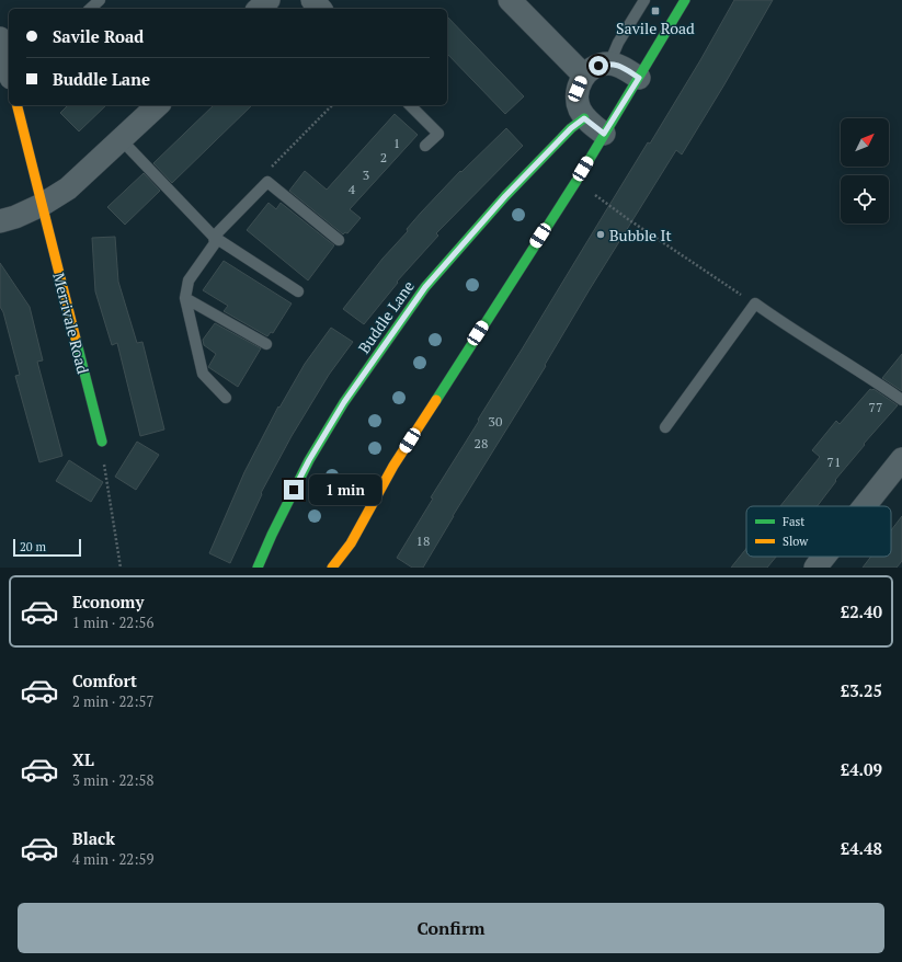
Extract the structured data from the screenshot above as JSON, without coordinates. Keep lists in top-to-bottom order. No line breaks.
{"streets":{"street":["Buddle Lane","Merrivale Road"]},"places":{"transit":["Savile Road"],"other":["Bubble It"]},"house_numbers":["1","2","3","4","77","30","28","71","18"],"legend":["Fast","Slow"],"scale_bar":"20 m","north":"top right","page":{"banner":["Savile Road","Buddle Lane"],"bubble":"1 min","scale":"20 m","list":[{"name":"Economy","note":"1 min · 22:56","value":"£2.40"},{"name":"Comfort","note":"2 min · 22:57","value":"£3.25"},{"name":"XL","note":"3 min · 22:58","value":"£4.09"},{"name":"Black","note":"4 min · 22:59","value":"£4.48"}],"buttons":"Confirm"}}
